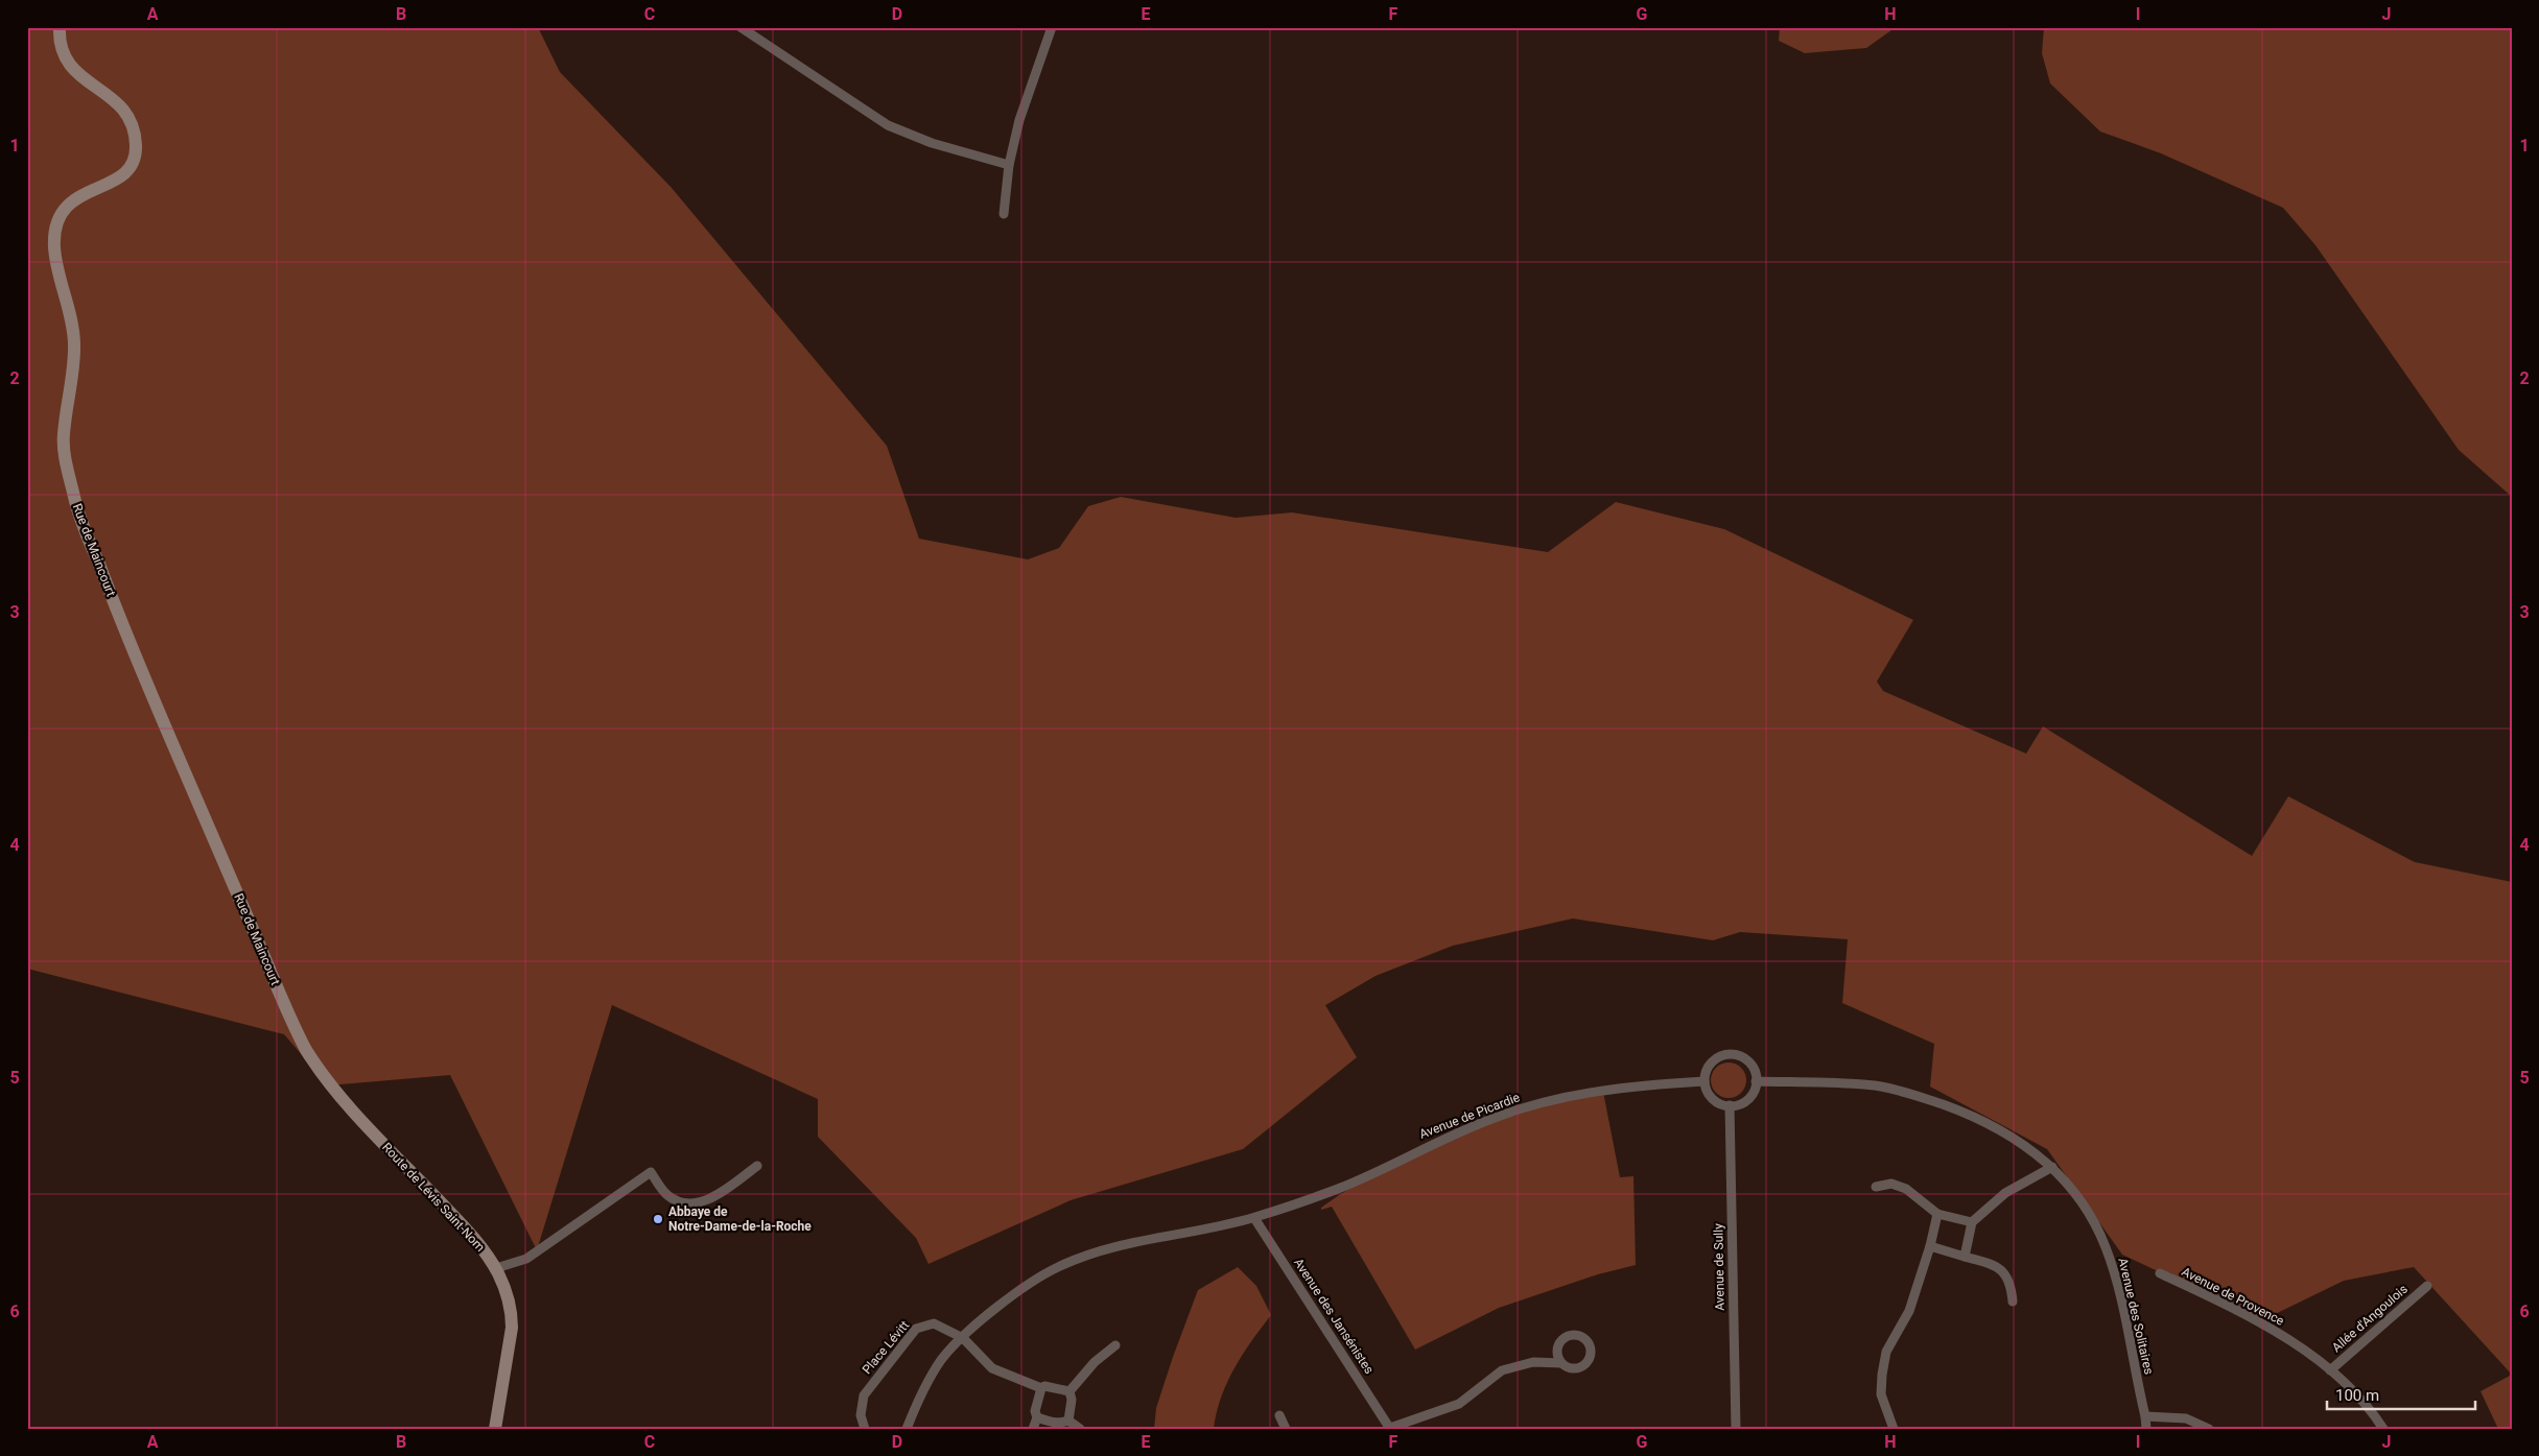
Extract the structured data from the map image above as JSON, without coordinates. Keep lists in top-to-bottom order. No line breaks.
{"streets":{"street":["Rue de Maincourt","Avenue de Picardie","Route de Lévis Saint-Nom","Avenue de Sully","Avenue de Provence","Avenue des Jansénistes","Avenue des Solitaires","Allée d'Angoulois","Place Lévitt"]},"crossings":[["Rue de Maincourt","Route de Lévis Saint-Nom"],["Avenue de Picardie","Avenue de Sully"],["Avenue de Picardie","Avenue des Jansénistes"],["Avenue de Picardie","Avenue des Solitaires"],["Avenue de Picardie","Place Lévitt"],["Avenue de Sully","Avenue des Solitaires"],["Avenue de Provence","Allée d'Angoulois"]],"places":["Abbaye de Notre-Dame-de-la-Roche"],"scale_bar":"100 m","grid":{"columns":["A","B","C","D","E","F","G","H","I","J"],"rows":["1","2","3","4","5","6"]}}
